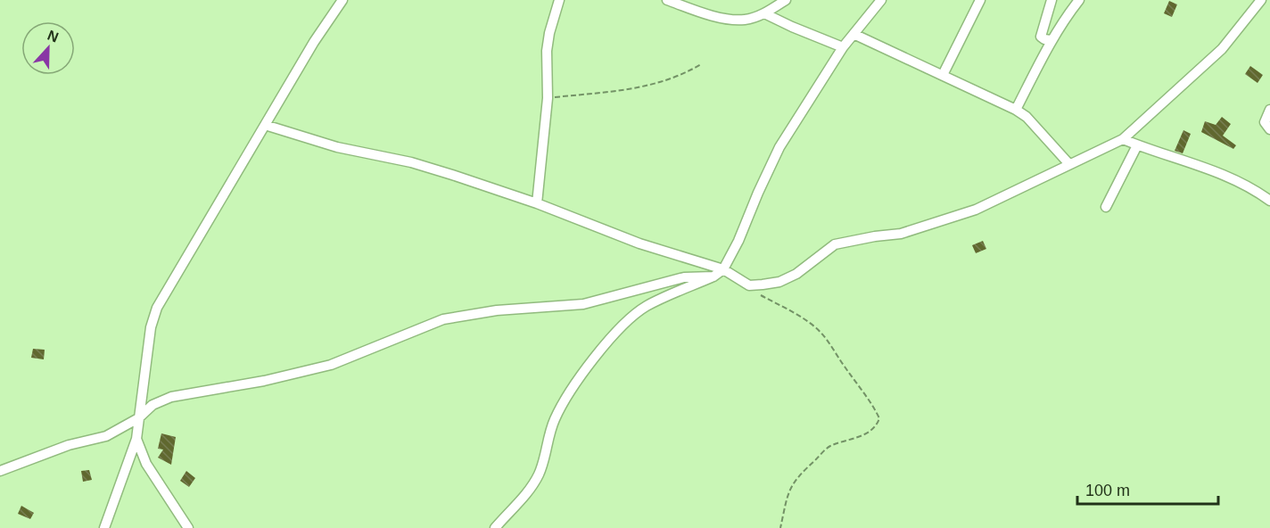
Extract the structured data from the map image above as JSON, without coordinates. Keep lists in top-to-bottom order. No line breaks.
{"scale_bar":"100 m","north":"top"}
